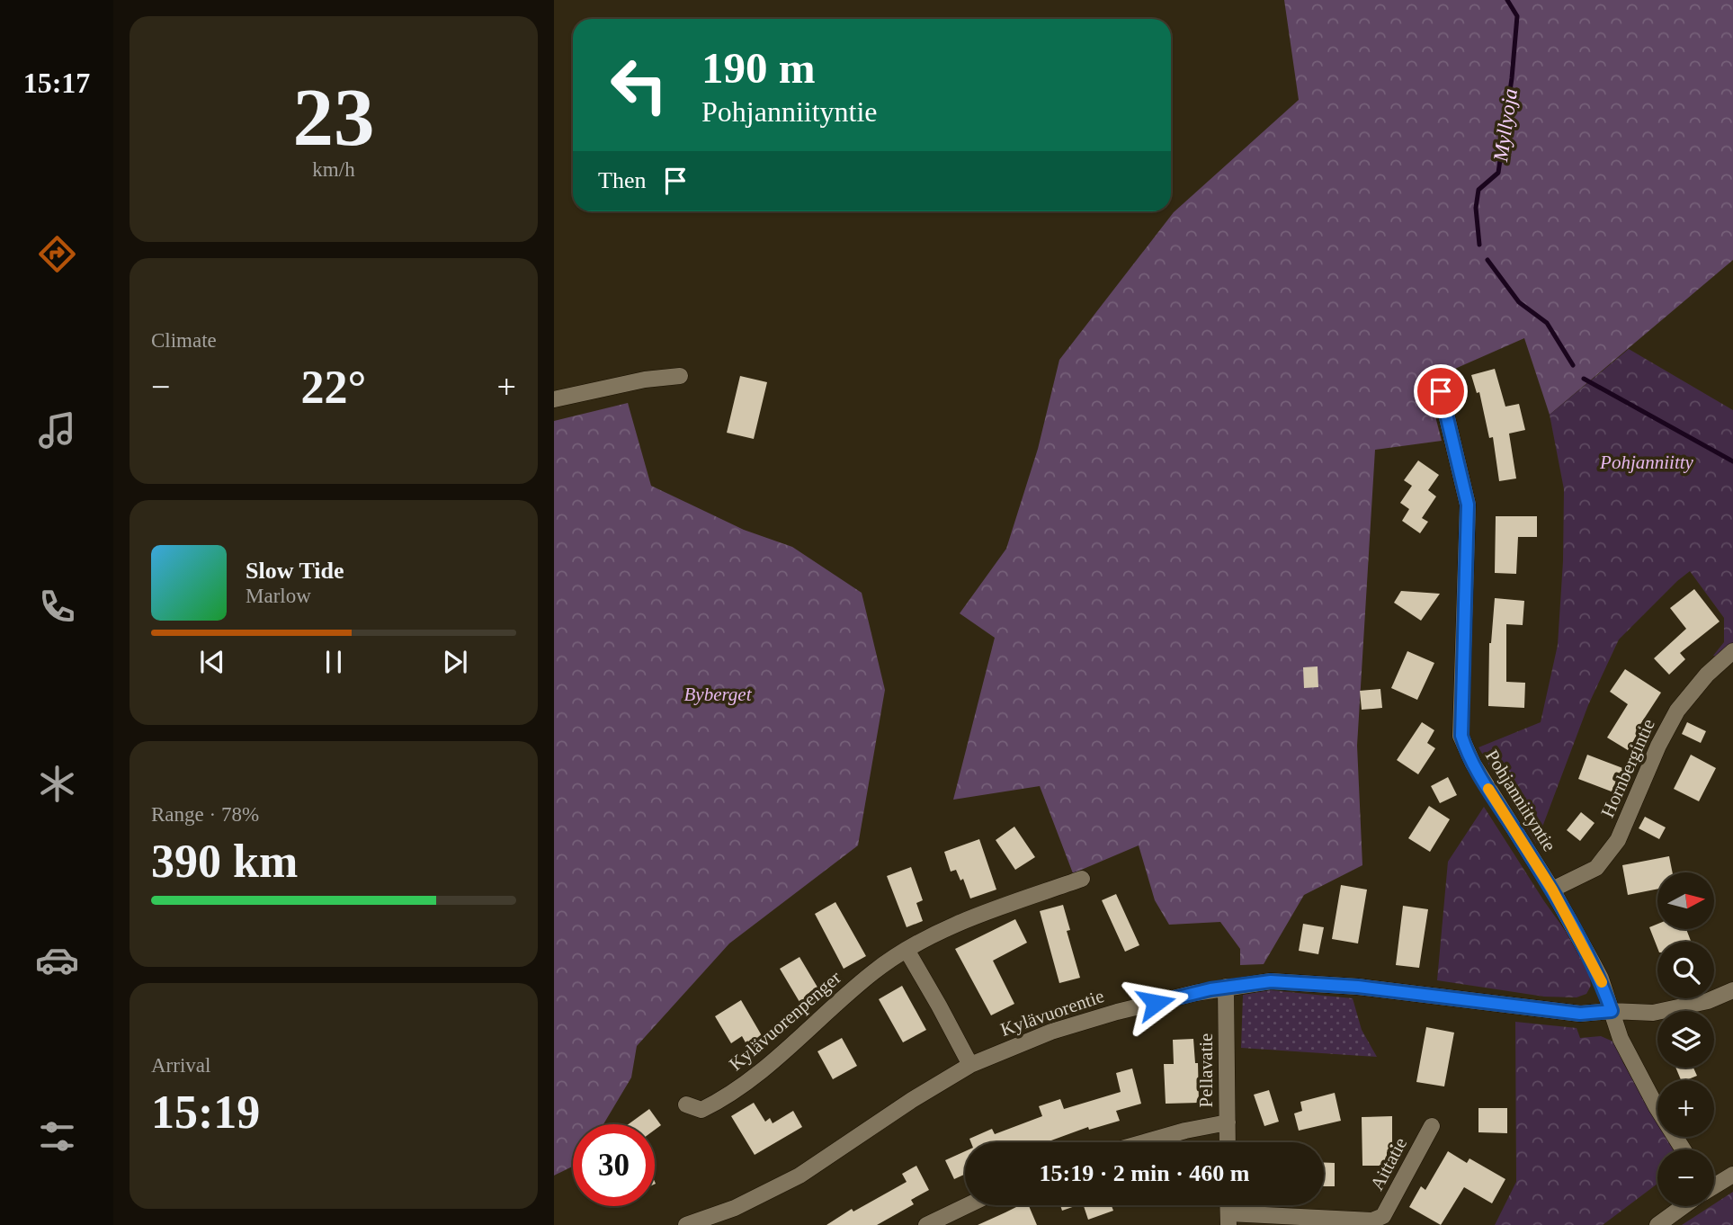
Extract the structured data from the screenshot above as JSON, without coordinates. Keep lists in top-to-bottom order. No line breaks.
{"streets":{"street":["Hornbergintie","Pohjanniityntie","Kylävuorentie","Kylävuorenpenger","Pellavatie","Aittatie"]},"crossings":[["Hornbergintie","Pohjanniityntie"],["Pohjanniityntie","Kylävuorentie"],["Kylävuorentie","Pellavatie"]],"water":["Myllyoja"],"parks":["Pohjanniitty","Byberget"],"north":"right","page":{"tabs":"15:17","tile":[["23","km/h"],"Climate",["Range · 78%","390 km"],["Arrival","15:19"]],"turn":["190 m","Pohjanniityntie"],"then":"Then","heat":["−","22°","+"],"song":["Slow Tide","Marlow"],"map_buttons":["+","−"],"limit":"30","trip":"15:19 · 2 min · 460 m"}}
